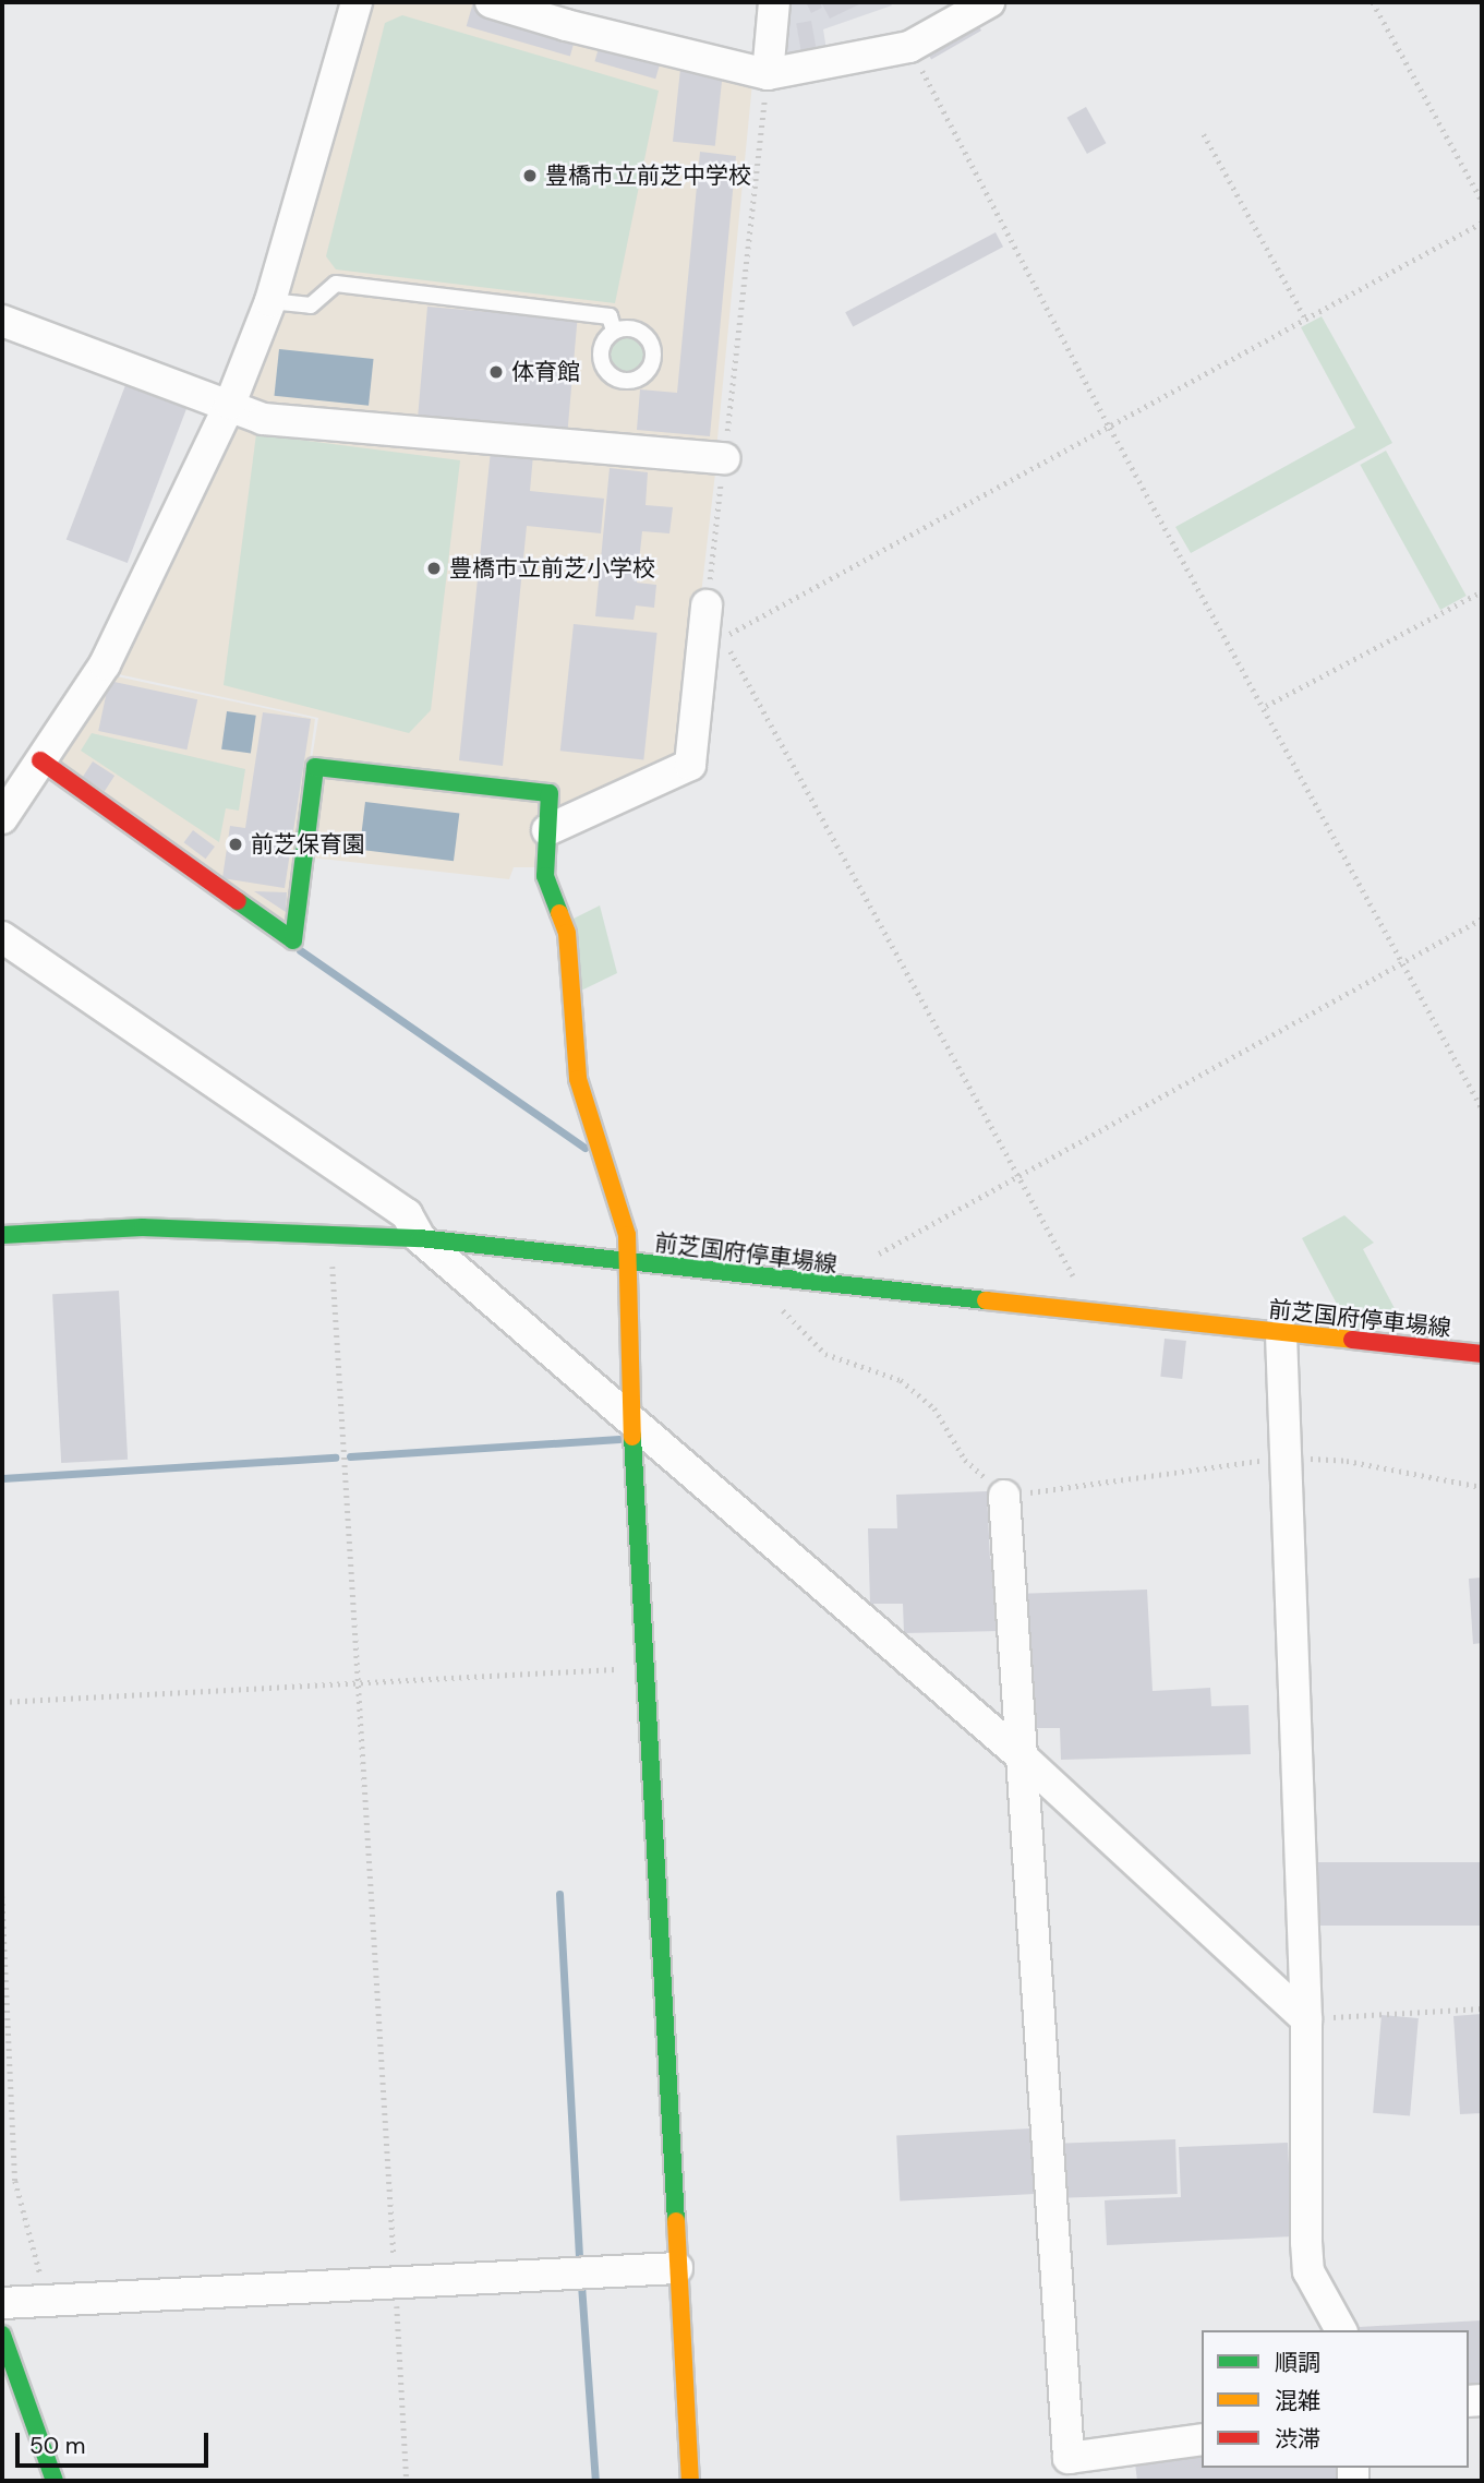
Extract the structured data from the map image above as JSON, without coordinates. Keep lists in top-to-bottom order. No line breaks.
{"streets":{"main road":["前芝国府停車場線"]},"places":["豊橋市立前芝中学校","体育館","豊橋市立前芝小学校","前芝保育園"],"legend":["順調","混雑","渋滞"],"scale_bar":"50 m"}
